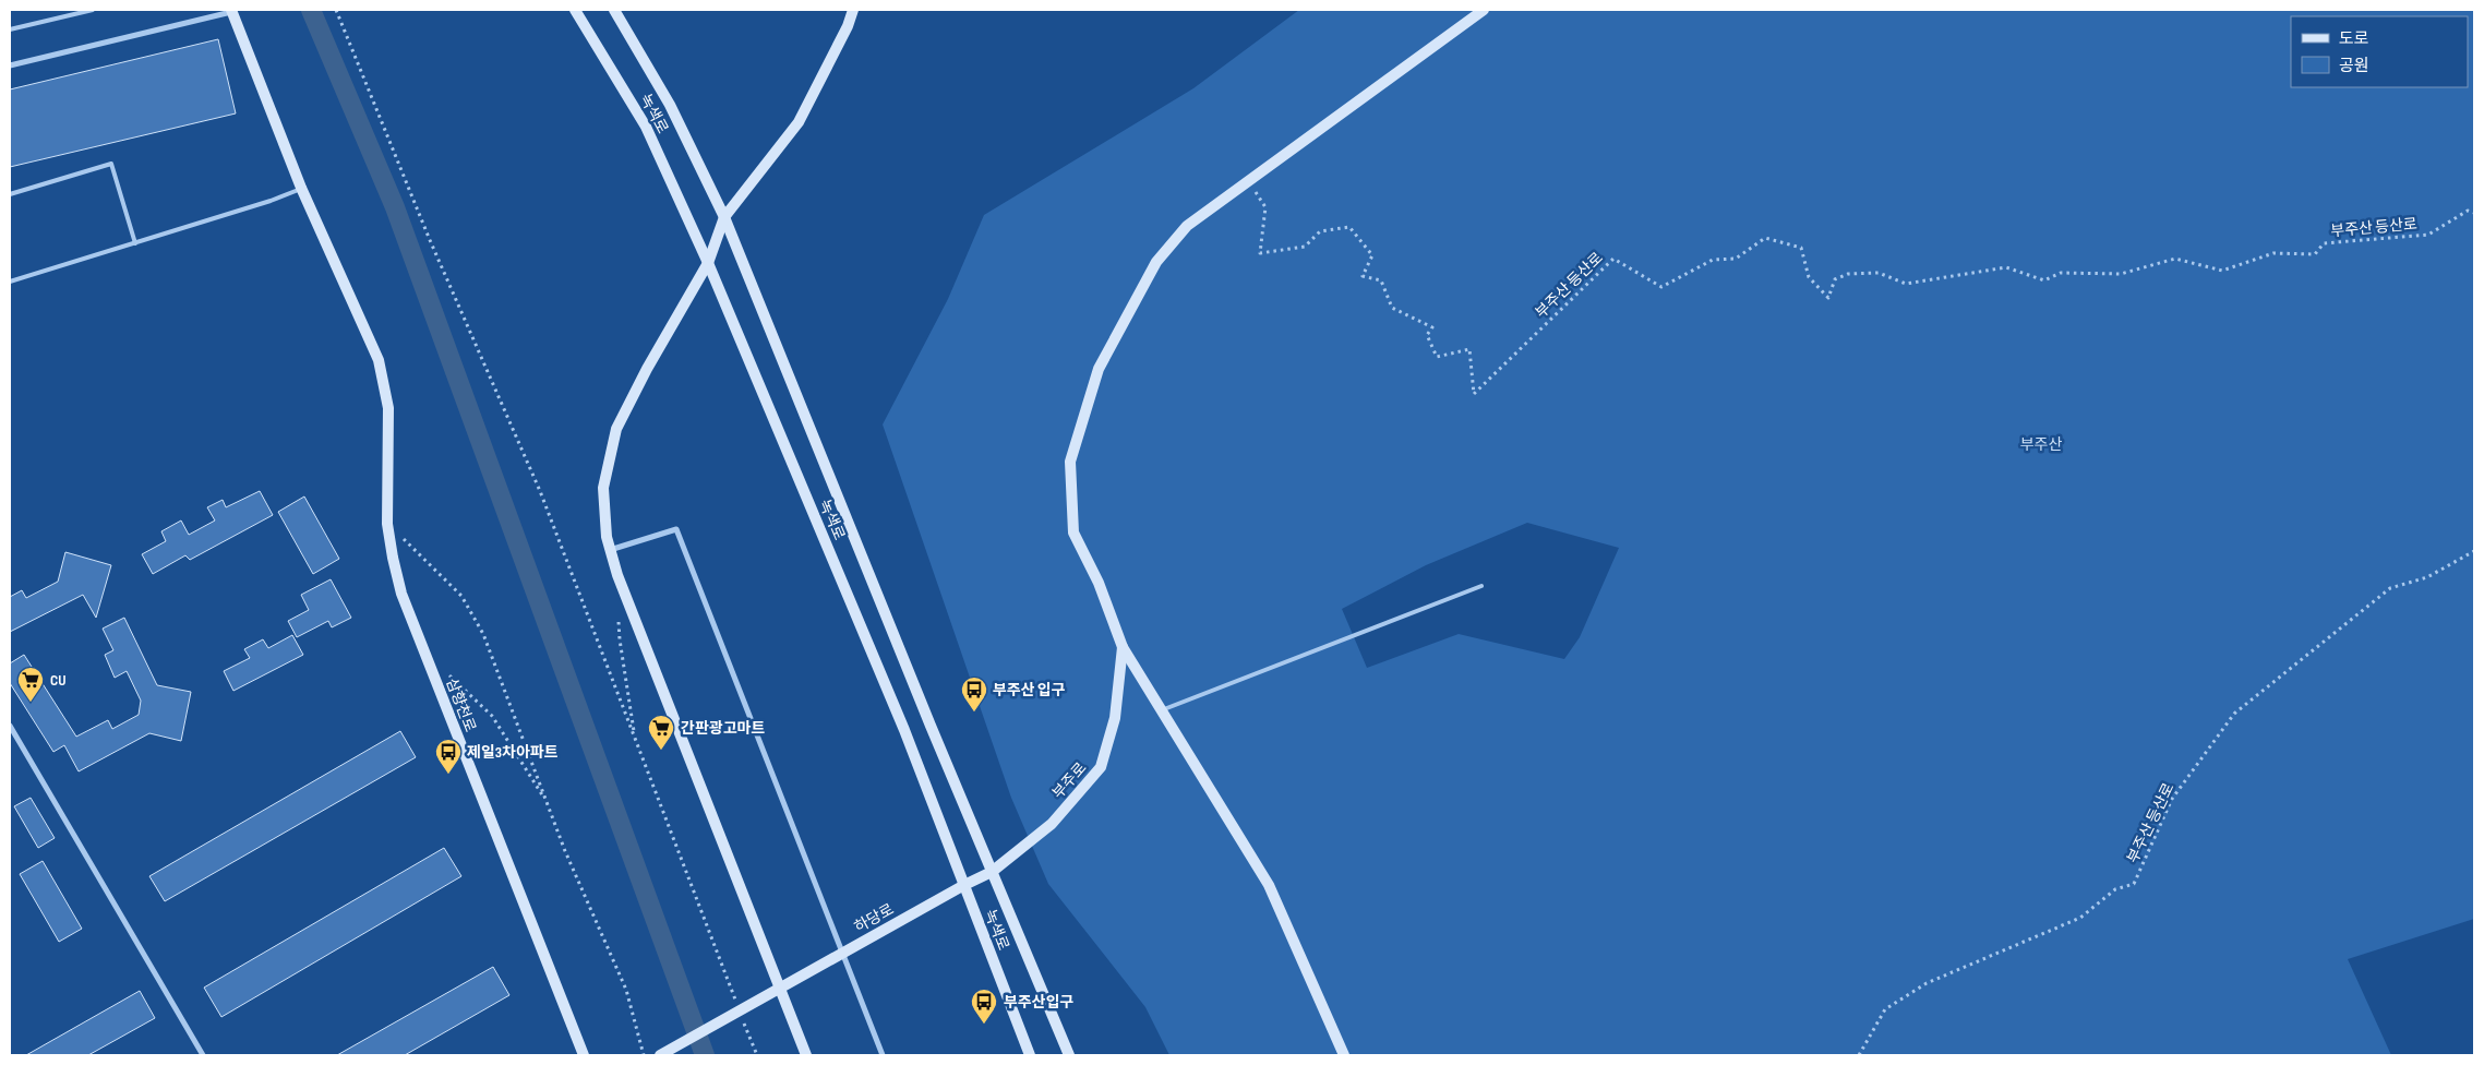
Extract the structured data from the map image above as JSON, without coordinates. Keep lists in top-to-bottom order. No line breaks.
{"streets":{"street":["녹색로","삼향천로","부주로","하당로"],"path":["부주산 등산로"]},"crossings":[["녹색로","부주로"],["녹색로","하당로"],["부주로","하당로"]],"parks":["부주산"],"places":{"supermarket":["CU","간판광고마트"],"bus stop":["부주산 입구","제일3차아파트","부주산입구"]},"legend":["도로","공원"]}
